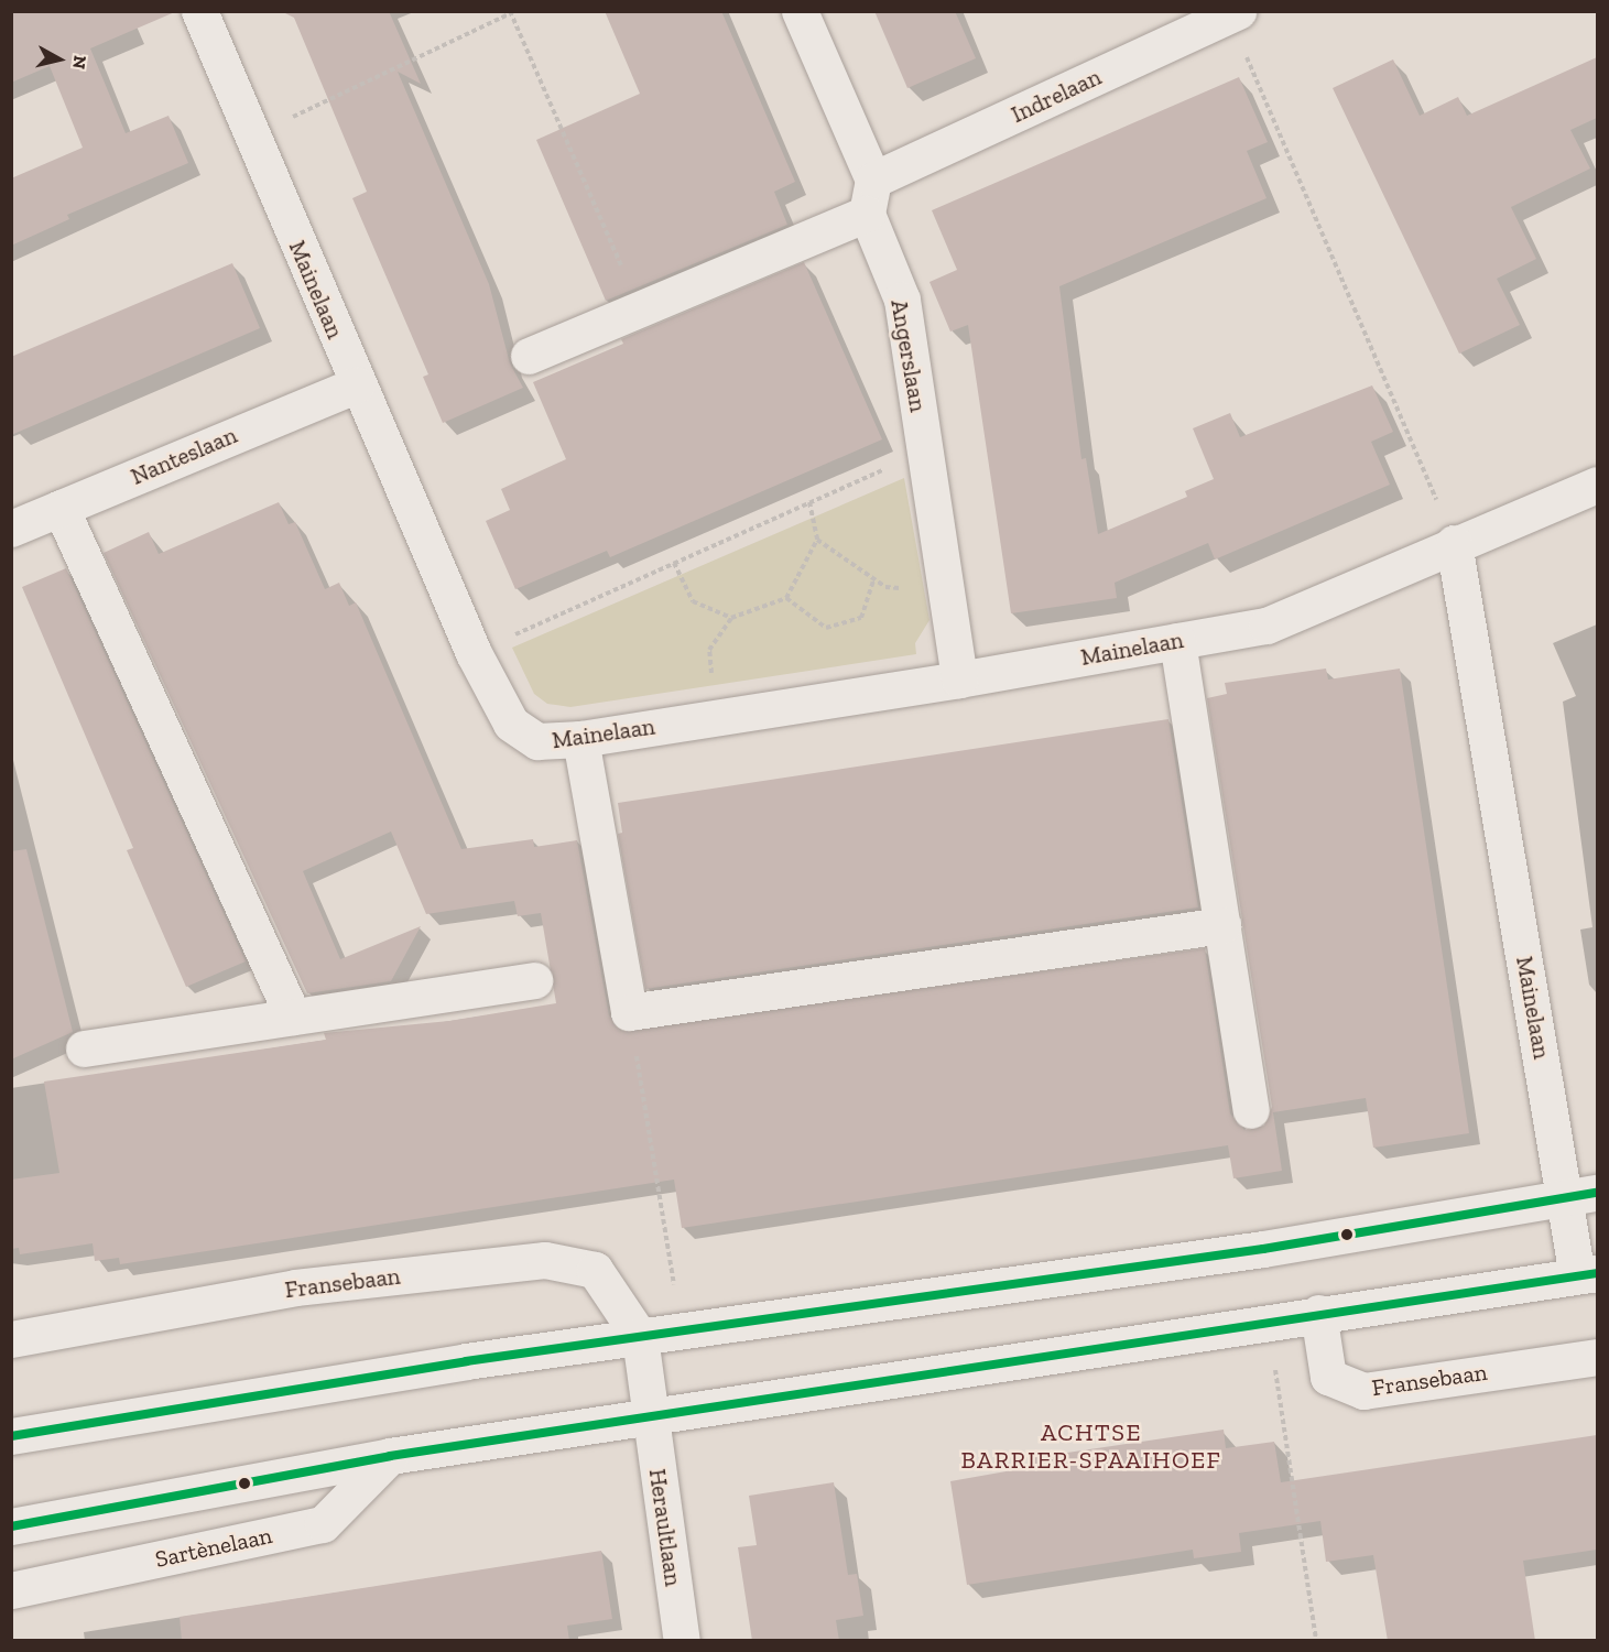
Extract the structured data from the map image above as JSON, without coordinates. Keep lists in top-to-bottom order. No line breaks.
{"streets":{"street":["Indrelaan","Mainelaan","Angerslaan","Nanteslaan","Fransebaan","Heraultlaan","Sartènelaan"]},"crossings":[["Indrelaan","Angerslaan"],["Mainelaan","Angerslaan"],["Mainelaan","Nanteslaan"],["Fransebaan","Heraultlaan"]],"districts":["ACHTSE BARRIER-SPAAIHOEF"],"north":"right"}
